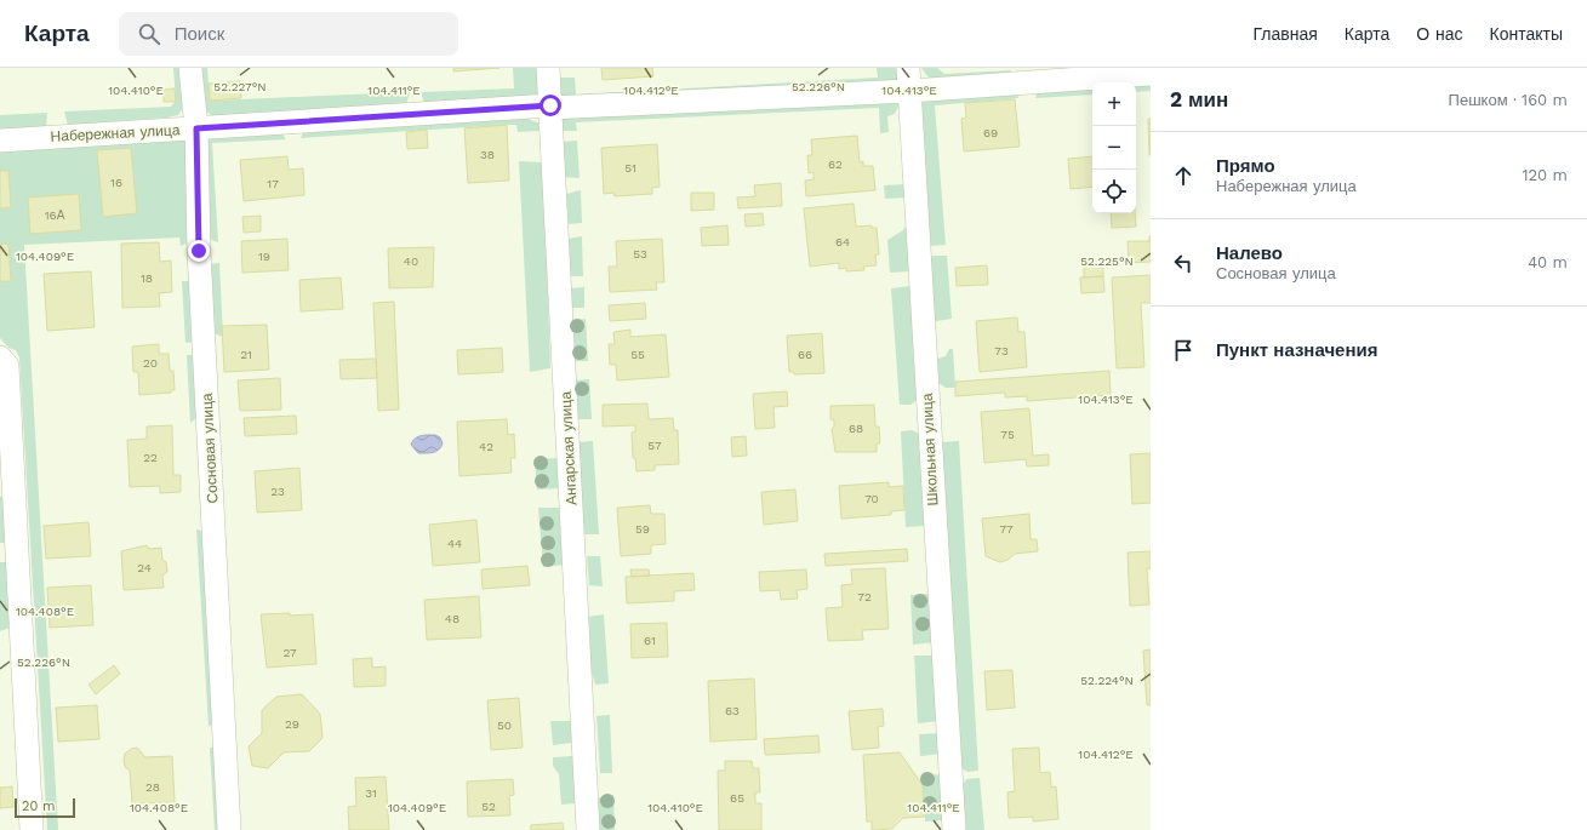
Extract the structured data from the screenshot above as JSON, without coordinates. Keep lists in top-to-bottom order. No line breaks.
{"streets":{"street":["Набережная улица","Сосновая улица","Ангарская улица","Школьная улица"]},"crossings":[["Набережная улица","Сосновая улица"],["Набережная улица","Ангарская улица"],["Набережная улица","Школьная улица"]],"house_numbers":["69","38","62","51","16","17","16А","64","53","19","40","18","73","21","55","66","20","68","75","57","42","22","23","70","59","77","44","24","72","48","61","27","63","29","50","28","31","65","52"],"scale_bar":"20 m","page":{"header":"Карта","search":"Поиск","nav":["Главная","Карта","О нас","Контакты"],"heading":["2 мин","Пешком · 160 m"],"map_buttons":["+","−"],"list":[["Прямо","Набережная улица","120 m"],["Налево","Сосновая улица","40 m"],"Пункт назначения"],"scale":"20 m"},"coordinates":["52.227°N","52.226°N","104.410°E","104.411°E","104.412°E","104.413°E","104.409°E","52.225°N","104.408°E","52.224°N"]}
